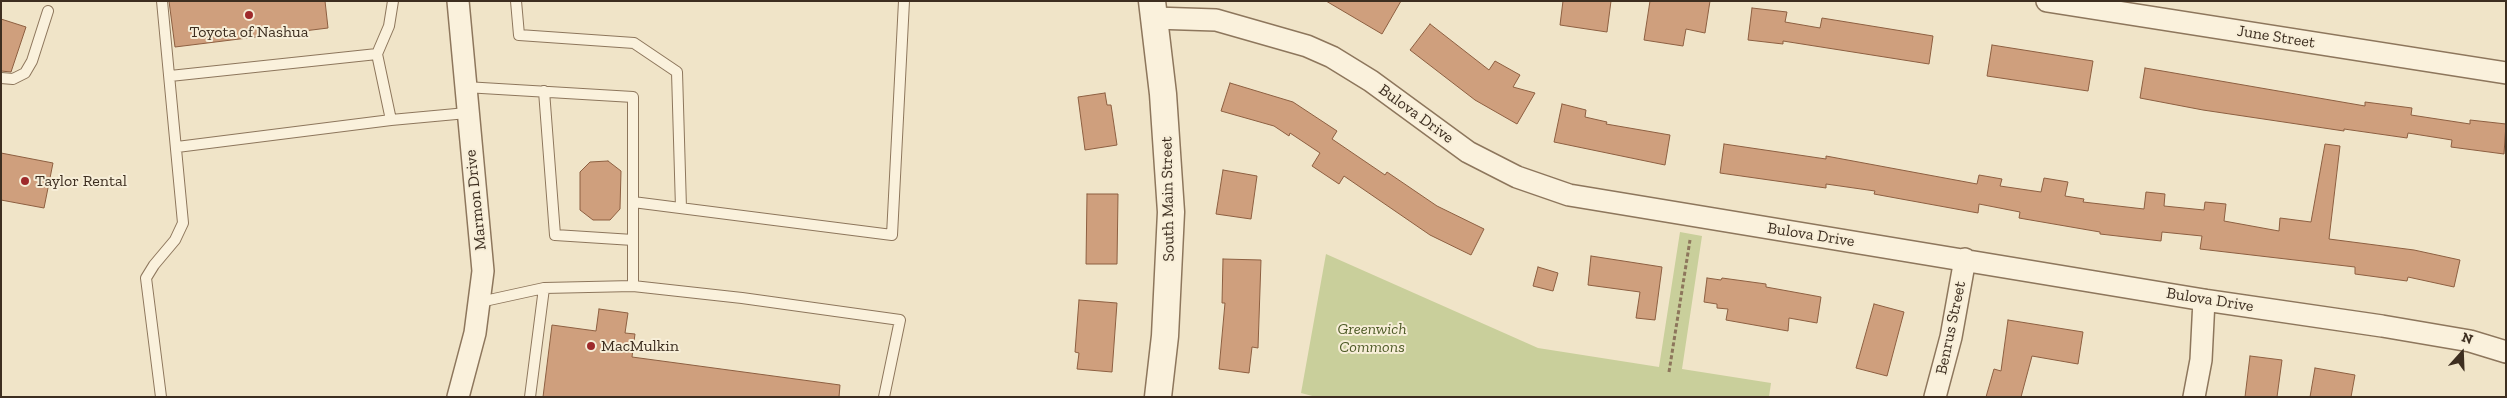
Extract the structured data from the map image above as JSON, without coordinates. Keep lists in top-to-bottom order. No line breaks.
{"streets":{"street":["June Street","Bulova Drive","South Main Street","Marmon Drive","Benrus Street"]},"crossings":[["Bulova Drive","South Main Street"],["Bulova Drive","Benrus Street"]],"parks":["Greenwich Commons"],"places":["Toyota of Nashua","Taylor Rental","MacMulkin"],"north":"top"}
